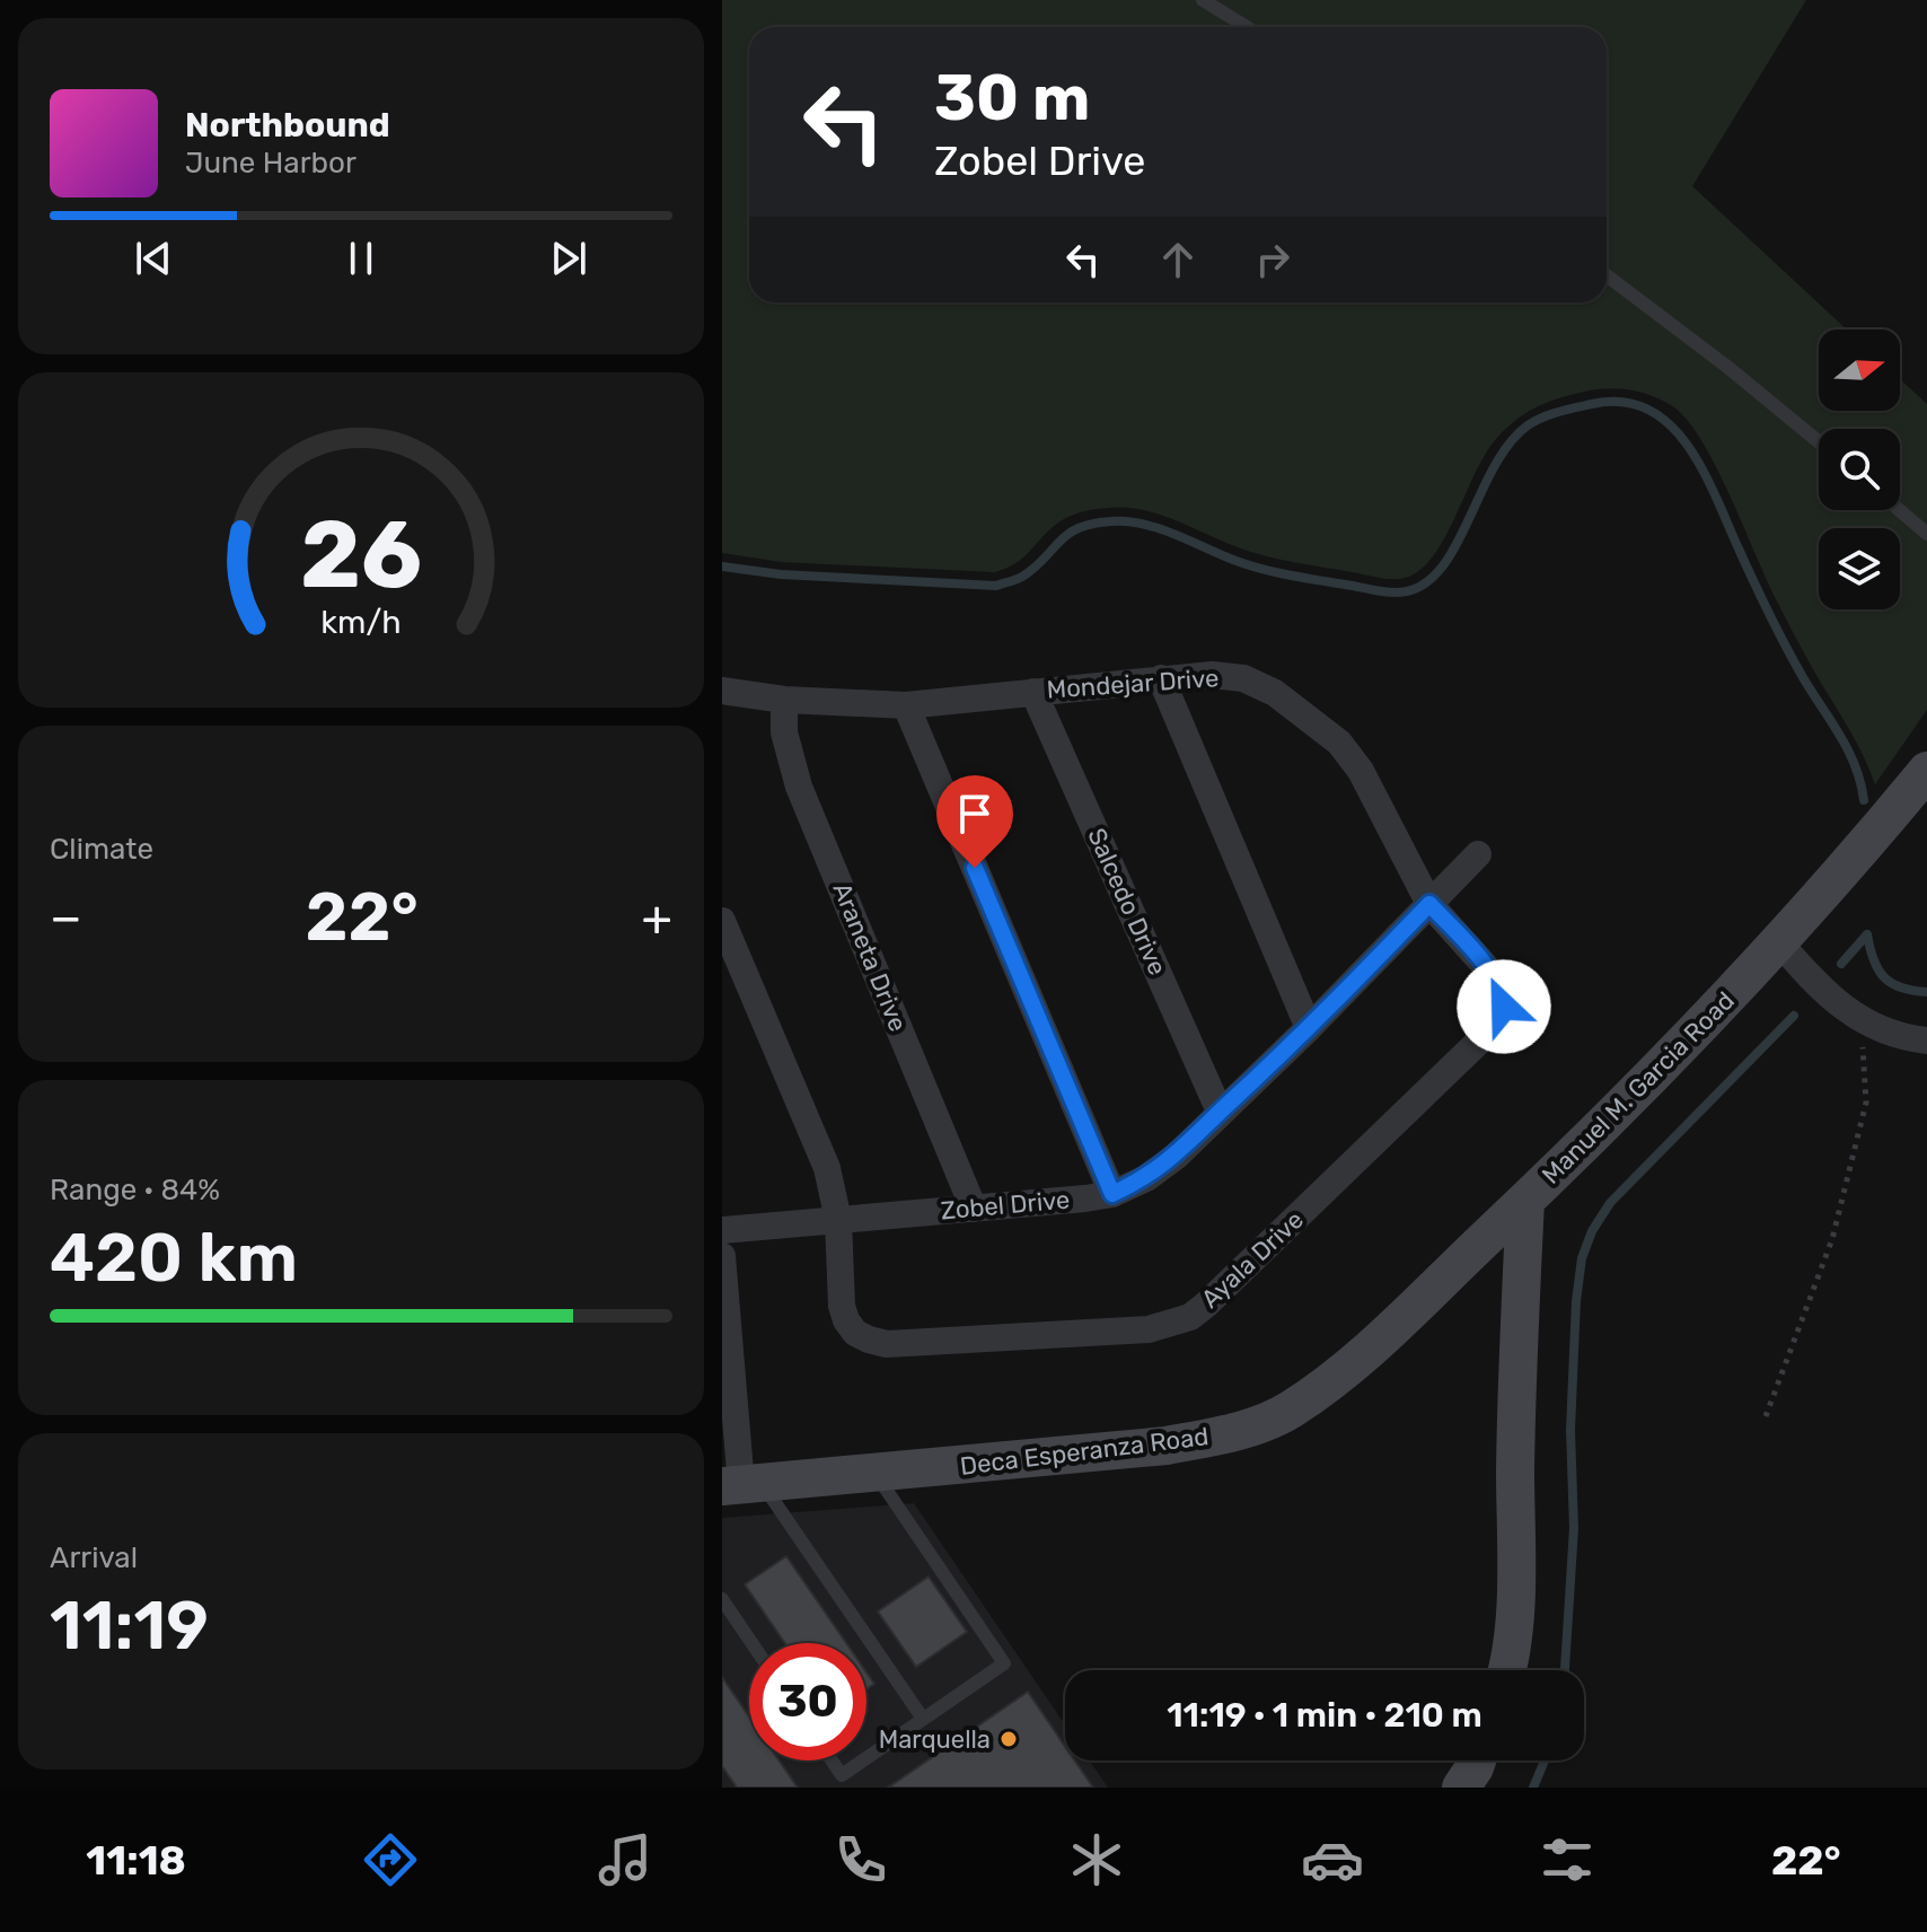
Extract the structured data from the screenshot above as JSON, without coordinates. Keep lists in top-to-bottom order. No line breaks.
{"streets":{"main road":["Manuel M. Garcia Road","Deca Esperanza Road"],"street":["Mondejar Drive","Salcedo Drive","Araneta Drive","Zobel Drive","Ayala Drive"]},"crossings":[["Mondejar Drive","Salcedo Drive"],["Mondejar Drive","Araneta Drive"],["Mondejar Drive","Zobel Drive"],["Mondejar Drive","Ayala Drive"],["Salcedo Drive","Zobel Drive"],["Araneta Drive","Zobel Drive"],["Manuel M. Garcia Road","Deca Esperanza Road"],["Zobel Drive","Ayala Drive"]],"places":["Marquella"],"north":"right","page":{"turn":["30 m","Zobel Drive"],"song":["Northbound","June Harbor"],"tile":["Climate",["Range · 84%","420 km"],["Arrival","11:19"]],"heat":["−","22°","+"],"limit":"30","trip":"11:19 · 1 min · 210 m","tabs":["11:18","22°"],"gauge":["26","km/h"]}}
